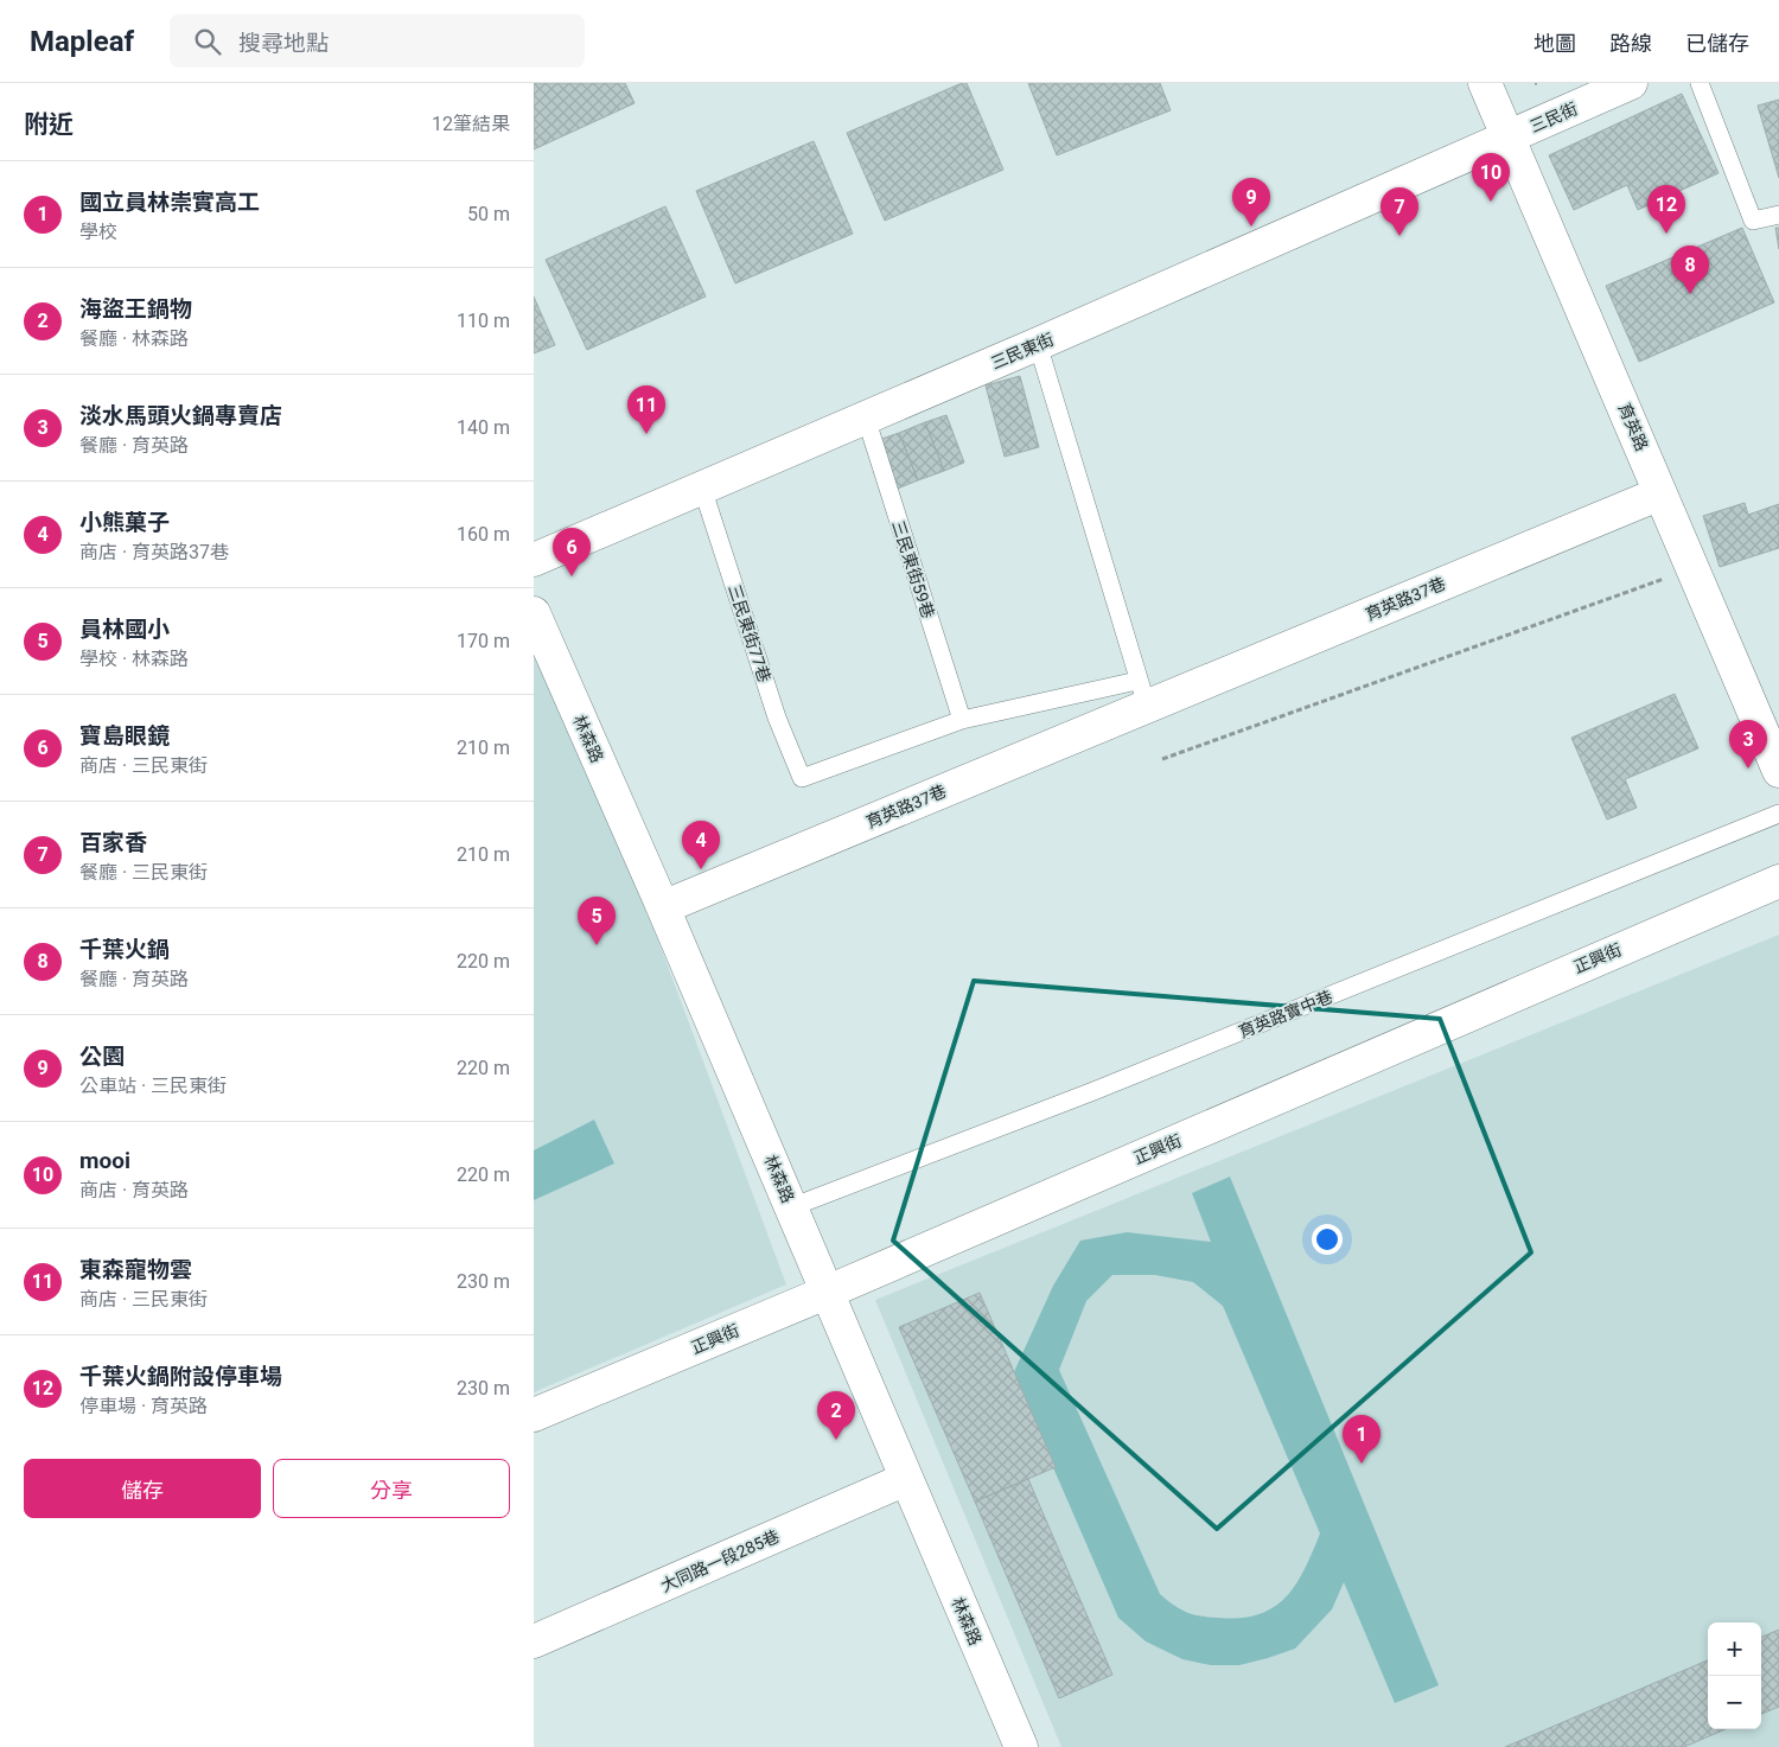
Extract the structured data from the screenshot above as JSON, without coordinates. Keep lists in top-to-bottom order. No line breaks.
{"streets":{"street":["三民街","三民東街","育英路","育英路37巷","林森路","正興街","大同路一段285巷"],"lane":["三民東街59巷","三民東街77巷","育英路實中巷"]},"crossings":[["三民街","三民東街"],["三民街","育英路"],["三民東街","育英路"],["三民東街","三民東街59巷"],["三民東街","三民東街77巷"],["育英路","育英路37巷"],["三民東街59巷","三民東街77巷"],["育英路37巷","林森路"],["林森路","正興街"],["林森路","育英路實中巷"],["林森路","大同路一段285巷"]],"page":{"header":"Mapleaf","search":"搜尋地點","nav":["地圖","路線","已儲存"],"heading":["附近","12筆結果"],"pins":["10","9","12","7","8","11","6","3","4","5","2","1"],"list":[{"mark":"1","name":"國立員林崇實高工","note":"學校","value":"50 m"},{"mark":"2","name":"海盜王鍋物","note":"餐廳 · 林森路","value":"110 m"},{"mark":"3","name":"淡水馬頭火鍋專賣店","note":"餐廳 · 育英路","value":"140 m"},{"mark":"4","name":"小熊菓子","note":"商店 · 育英路37巷","value":"160 m"},{"mark":"5","name":"員林國小","note":"學校 · 林森路","value":"170 m"},{"mark":"6","name":"寶島眼鏡","note":"商店 · 三民東街","value":"210 m"},{"mark":"7","name":"百家香","note":"餐廳 · 三民東街","value":"210 m"},{"mark":"8","name":"千葉火鍋","note":"餐廳 · 育英路","value":"220 m"},{"mark":"9","name":"公園","note":"公車站 · 三民東街","value":"220 m"},{"mark":"10","name":"mooi","note":"商店 · 育英路","value":"220 m"},{"mark":"11","name":"東森寵物雲","note":"商店 · 三民東街","value":"230 m"},{"mark":"12","name":"千葉火鍋附設停車場","note":"停車場 · 育英路","value":"230 m"}],"buttons":["儲存","分享"],"map_buttons":["+","−"]}}
